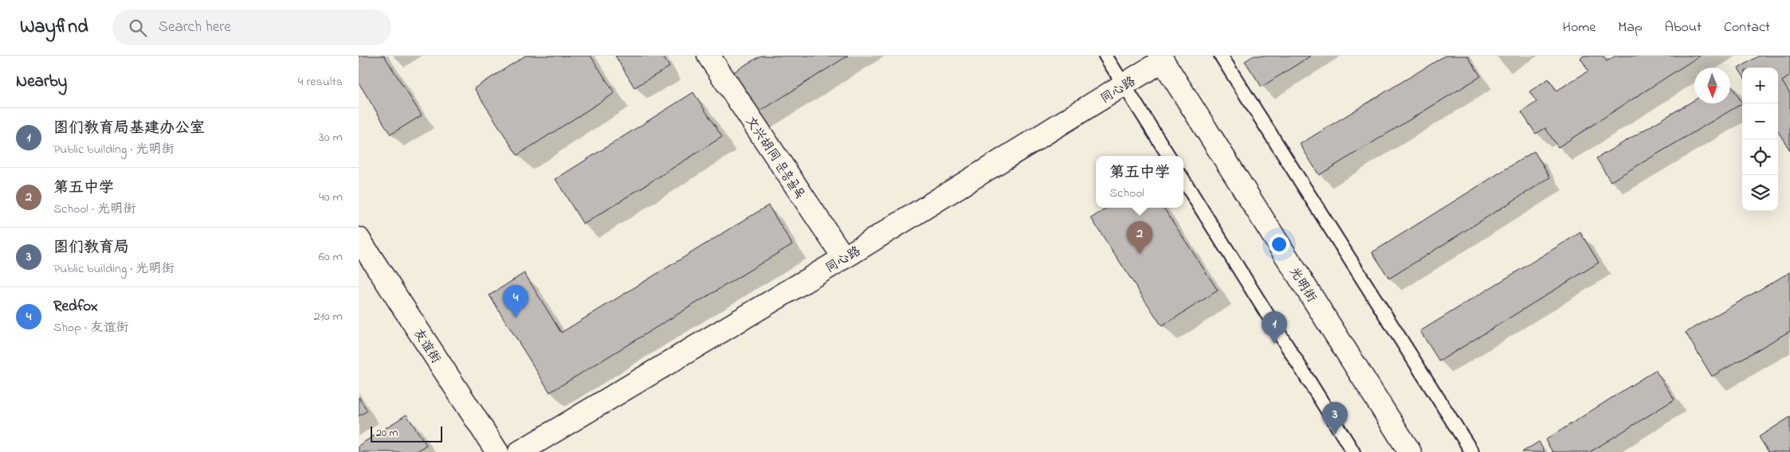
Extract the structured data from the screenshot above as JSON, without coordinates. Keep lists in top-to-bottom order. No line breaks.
{"streets":{"street":["同心路","文兴胡同 문흥골목","光明街","友谊街"]},"crossings":[["同心路","文兴胡同 문흥골목"],["同心路","光明街"]],"scale_bar":"20 m","north":"bottom","page":{"header":"Wayfind","search":"Search here","nav":["Home","Map","About","Contact"],"heading":["Nearby","4 results"],"map_buttons":["+","−"],"list":[{"mark":"1","name":"图们教育局基建办公室","note":"Public building · 光明街","value":"30 m"},{"mark":"2","name":"第五中学","note":"School · 光明街","value":"40 m"},{"mark":"3","name":"图们教育局","note":"Public building · 光明街","value":"60 m"},{"mark":"4","name":"Redfox","note":"Shop · 友谊街","value":"210 m"}],"popup":["第五中学","School"],"pins":["2","4","1","3"],"scale":"20 m"}}
